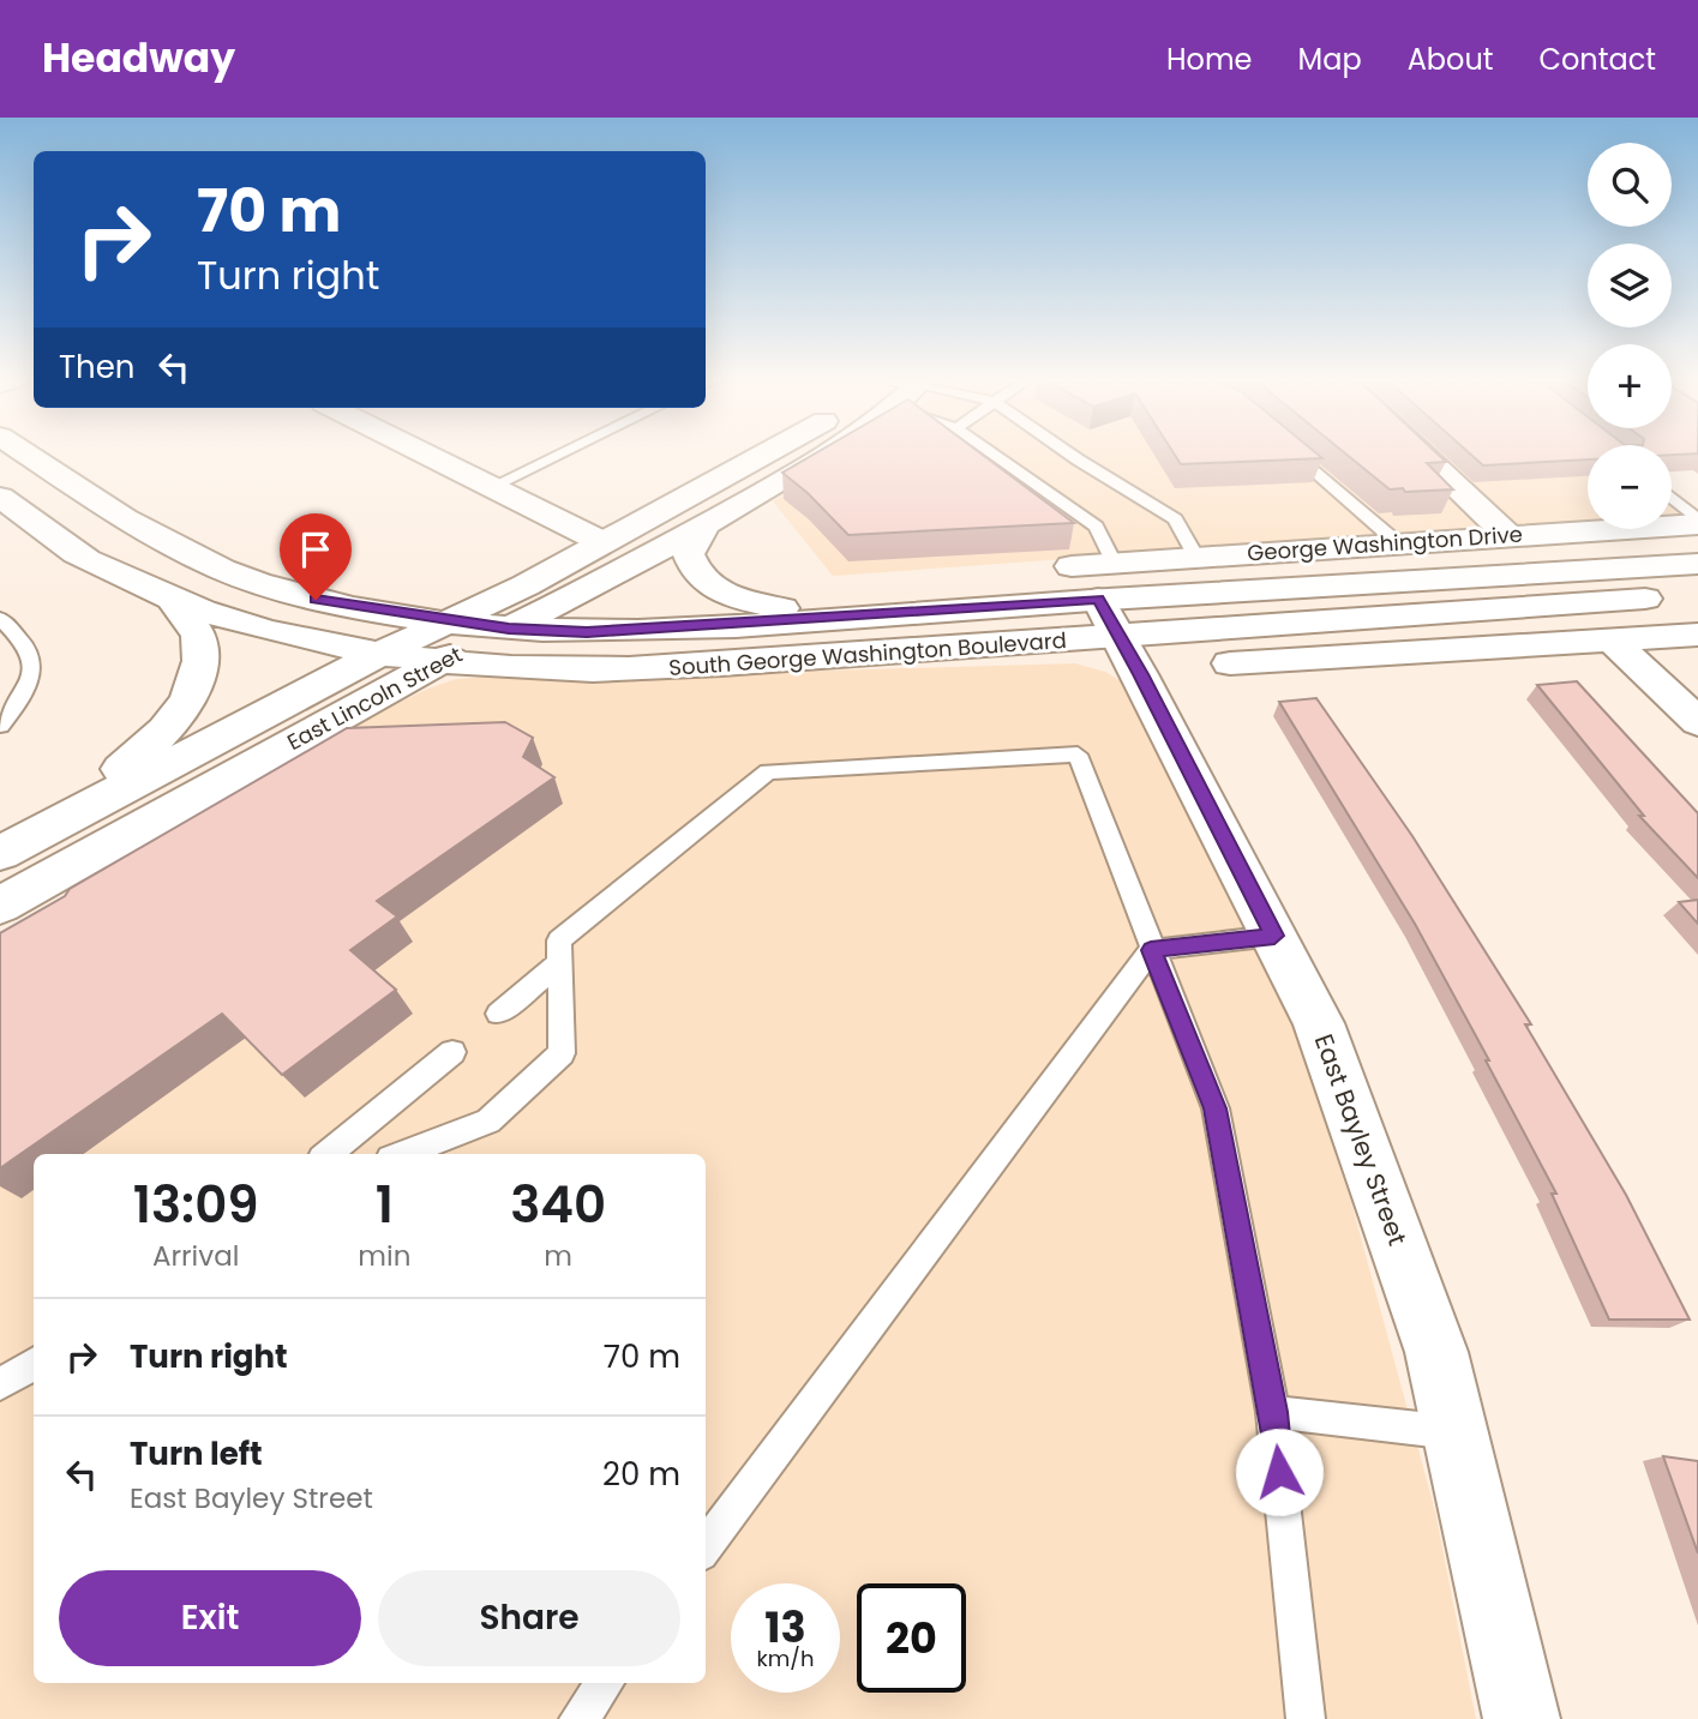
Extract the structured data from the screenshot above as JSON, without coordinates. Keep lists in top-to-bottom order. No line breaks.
{"streets":{"street":["George Washington Drive","South George Washington Boulevard","East Lincoln Street","East Bayley Street"]},"crossings":[["South George Washington Boulevard","East Lincoln Street"],["South George Washington Boulevard","East Bayley Street"]],"page":{"header":"Headway","nav":["Home","Map","About","Contact"],"map_buttons":["+","−"],"turn":["70 m","Turn right"],"then":"Then","eta":["13:09","Arrival","1","min","340","m"],"list":[{"name":"Turn right","value":"70 m"},{"name":"Turn left","note":"East Bayley Street","value":"20 m"}],"buttons":["Exit","Share"],"speed":"13 km/h","limit":"20"}}
